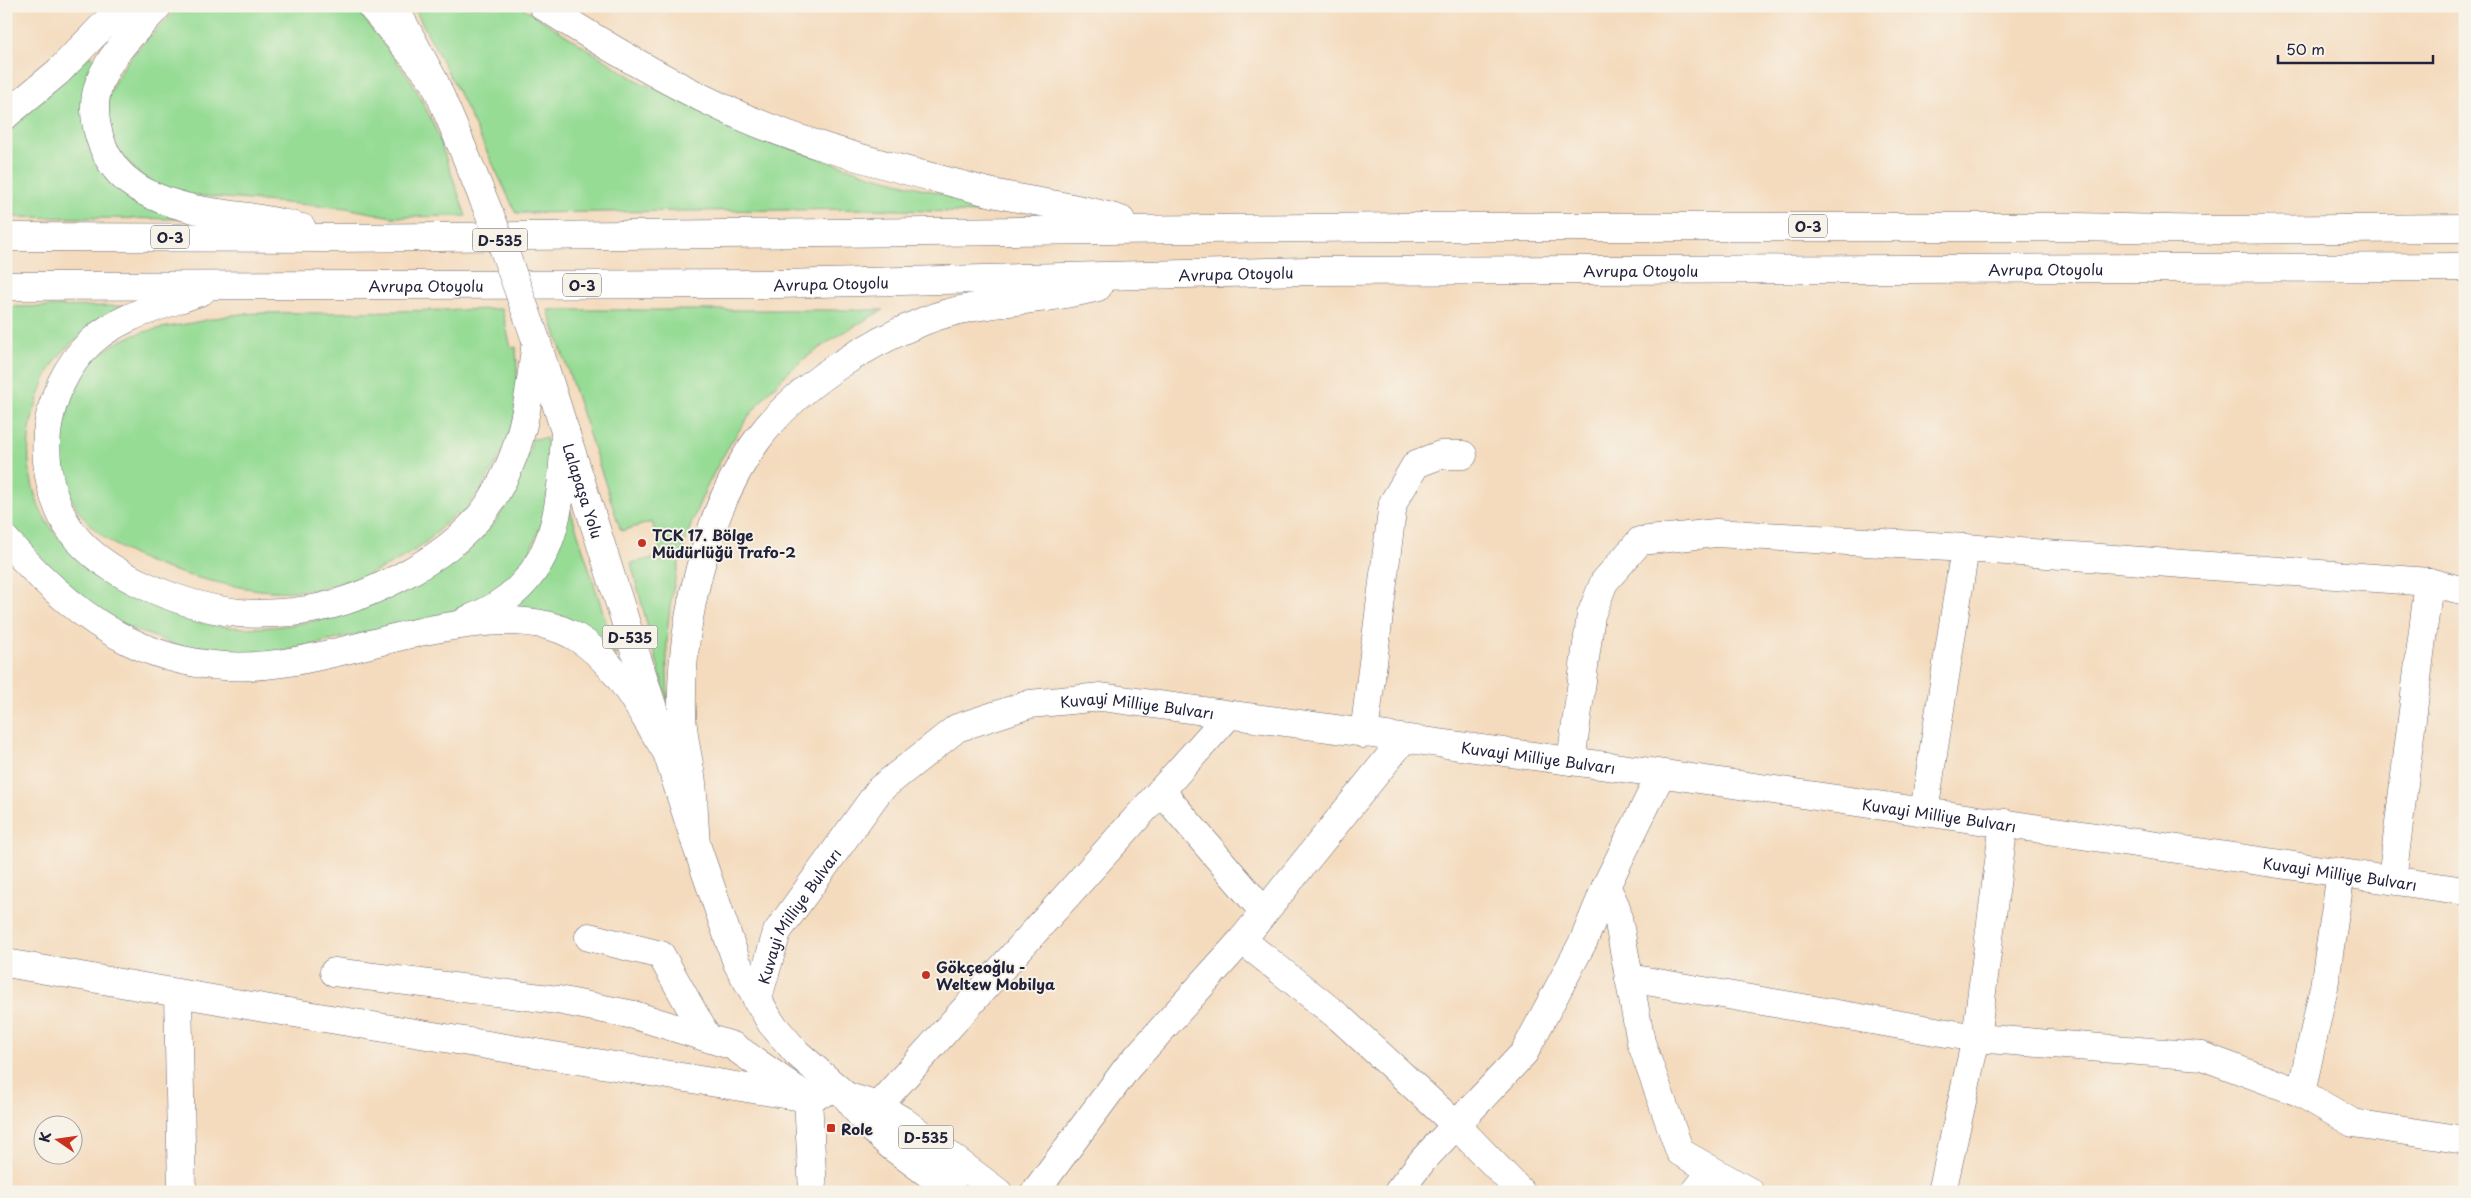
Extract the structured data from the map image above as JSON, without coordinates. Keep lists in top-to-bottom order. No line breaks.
{"streets":{"main road":["O-3","D-535","Avrupa Otoyolu","Lalapaşa Yolu","Kuvayi Milliye Bulvarı"]},"crossings":[["D-535","Lalapaşa Yolu"],["D-535","Kuvayi Milliye Bulvarı"]],"places":{"other":["TCK 17. Bölge Müdürlüğü Trafo-2","Gökçeoğlu - Weltew Mobilya"],"transit":["Role"]},"scale_bar":"50 m","north":"left"}
